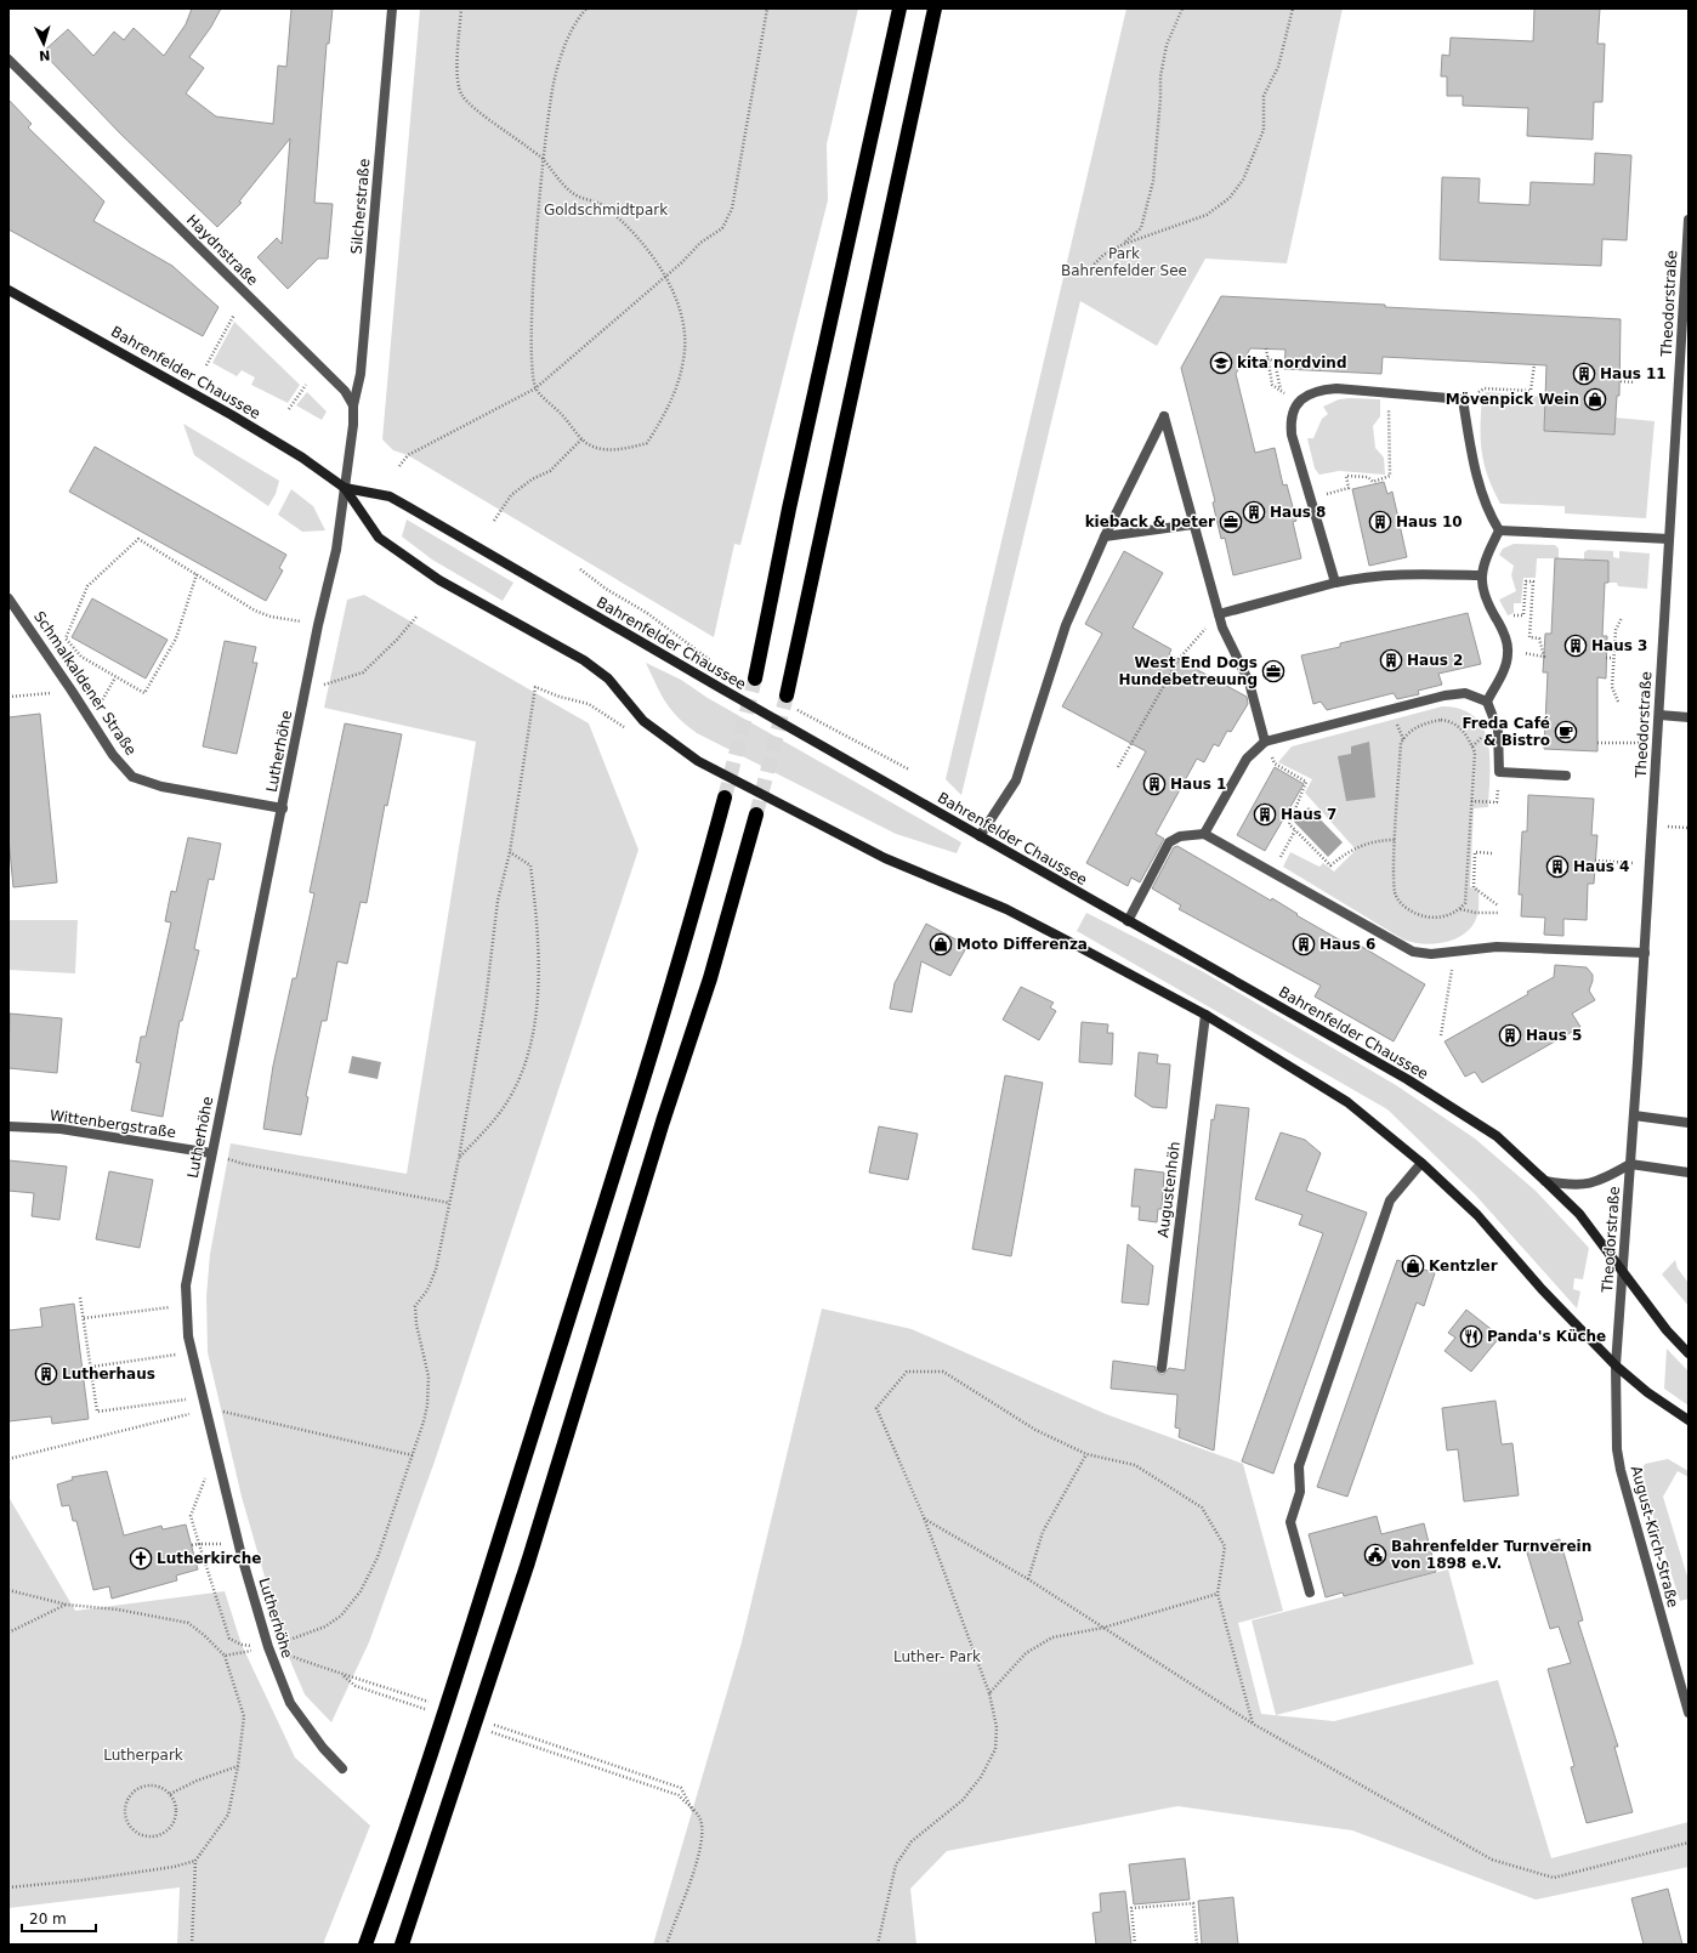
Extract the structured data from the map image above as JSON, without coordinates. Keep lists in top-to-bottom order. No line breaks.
{"streets":{"main road":["Bahrenfelder Chaussee"],"street":["Silcherstraße","Haydnstraße","Theodorstraße","Schmalkaldener Straße","Lutherhöhe","Wittenbergstraße","Augustenhöh","August-Kirch-Straße"]},"crossings":[["Silcherstraße","Haydnstraße"],["Theodorstraße","Bahrenfelder Chaussee"],["Theodorstraße","August-Kirch-Straße"],["Bahrenfelder Chaussee","Lutherhöhe"],["Bahrenfelder Chaussee","Augustenhöh"],["Bahrenfelder Chaussee","August-Kirch-Straße"],["Schmalkaldener Straße","Lutherhöhe"],["Lutherhöhe","Wittenbergstraße"]],"parks":["Goldschmidtpark","Park Bahrenfelder See","Luther- Park","Lutherpark"],"places":{"school or university":["kita nordvind"],"building":["Haus 11","Haus 8","Haus 10","Haus 3","Haus 2","Haus 1","Haus 7","Haus 4","Haus 6","Haus 5","Lutherhaus"],"shop":["Mövenpick Wein","Moto Differenza","Kentzler"],"office":["kieback & peter","West End Dogs Hundebetreuung"],"cafe":["Freda Café & Bistro"],"restaurant":["Panda's Küche"],"public building":["Bahrenfelder Turnverein von 1898 e.V."],"church":["Lutherkirche"]},"scale_bar":"20 m","north":"bottom"}
